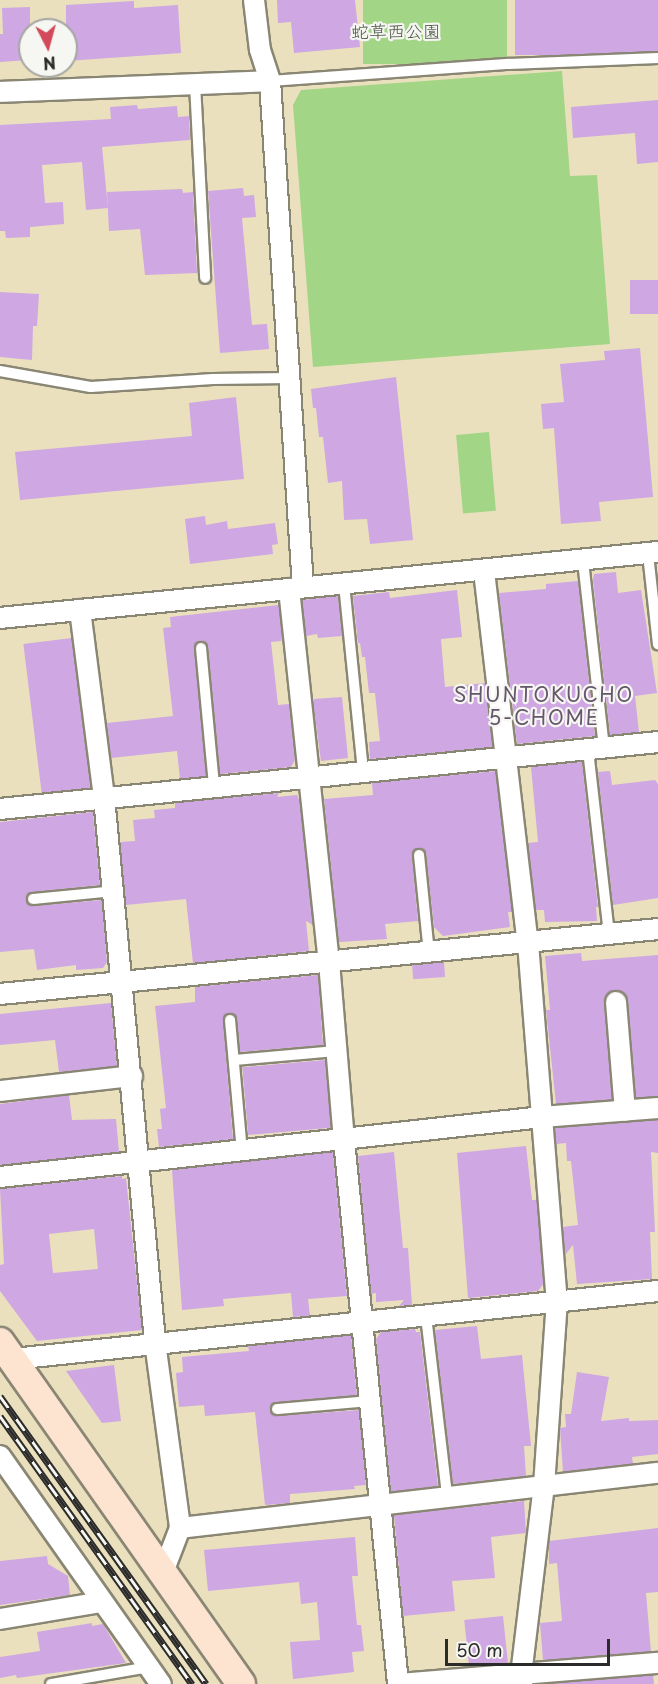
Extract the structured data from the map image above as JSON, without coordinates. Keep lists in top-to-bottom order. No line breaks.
{"districts":["SHUNTOKUCHO 5-CHOME"],"parks":["蛇草西公園"],"scale_bar":"50 m","north":"bottom"}
